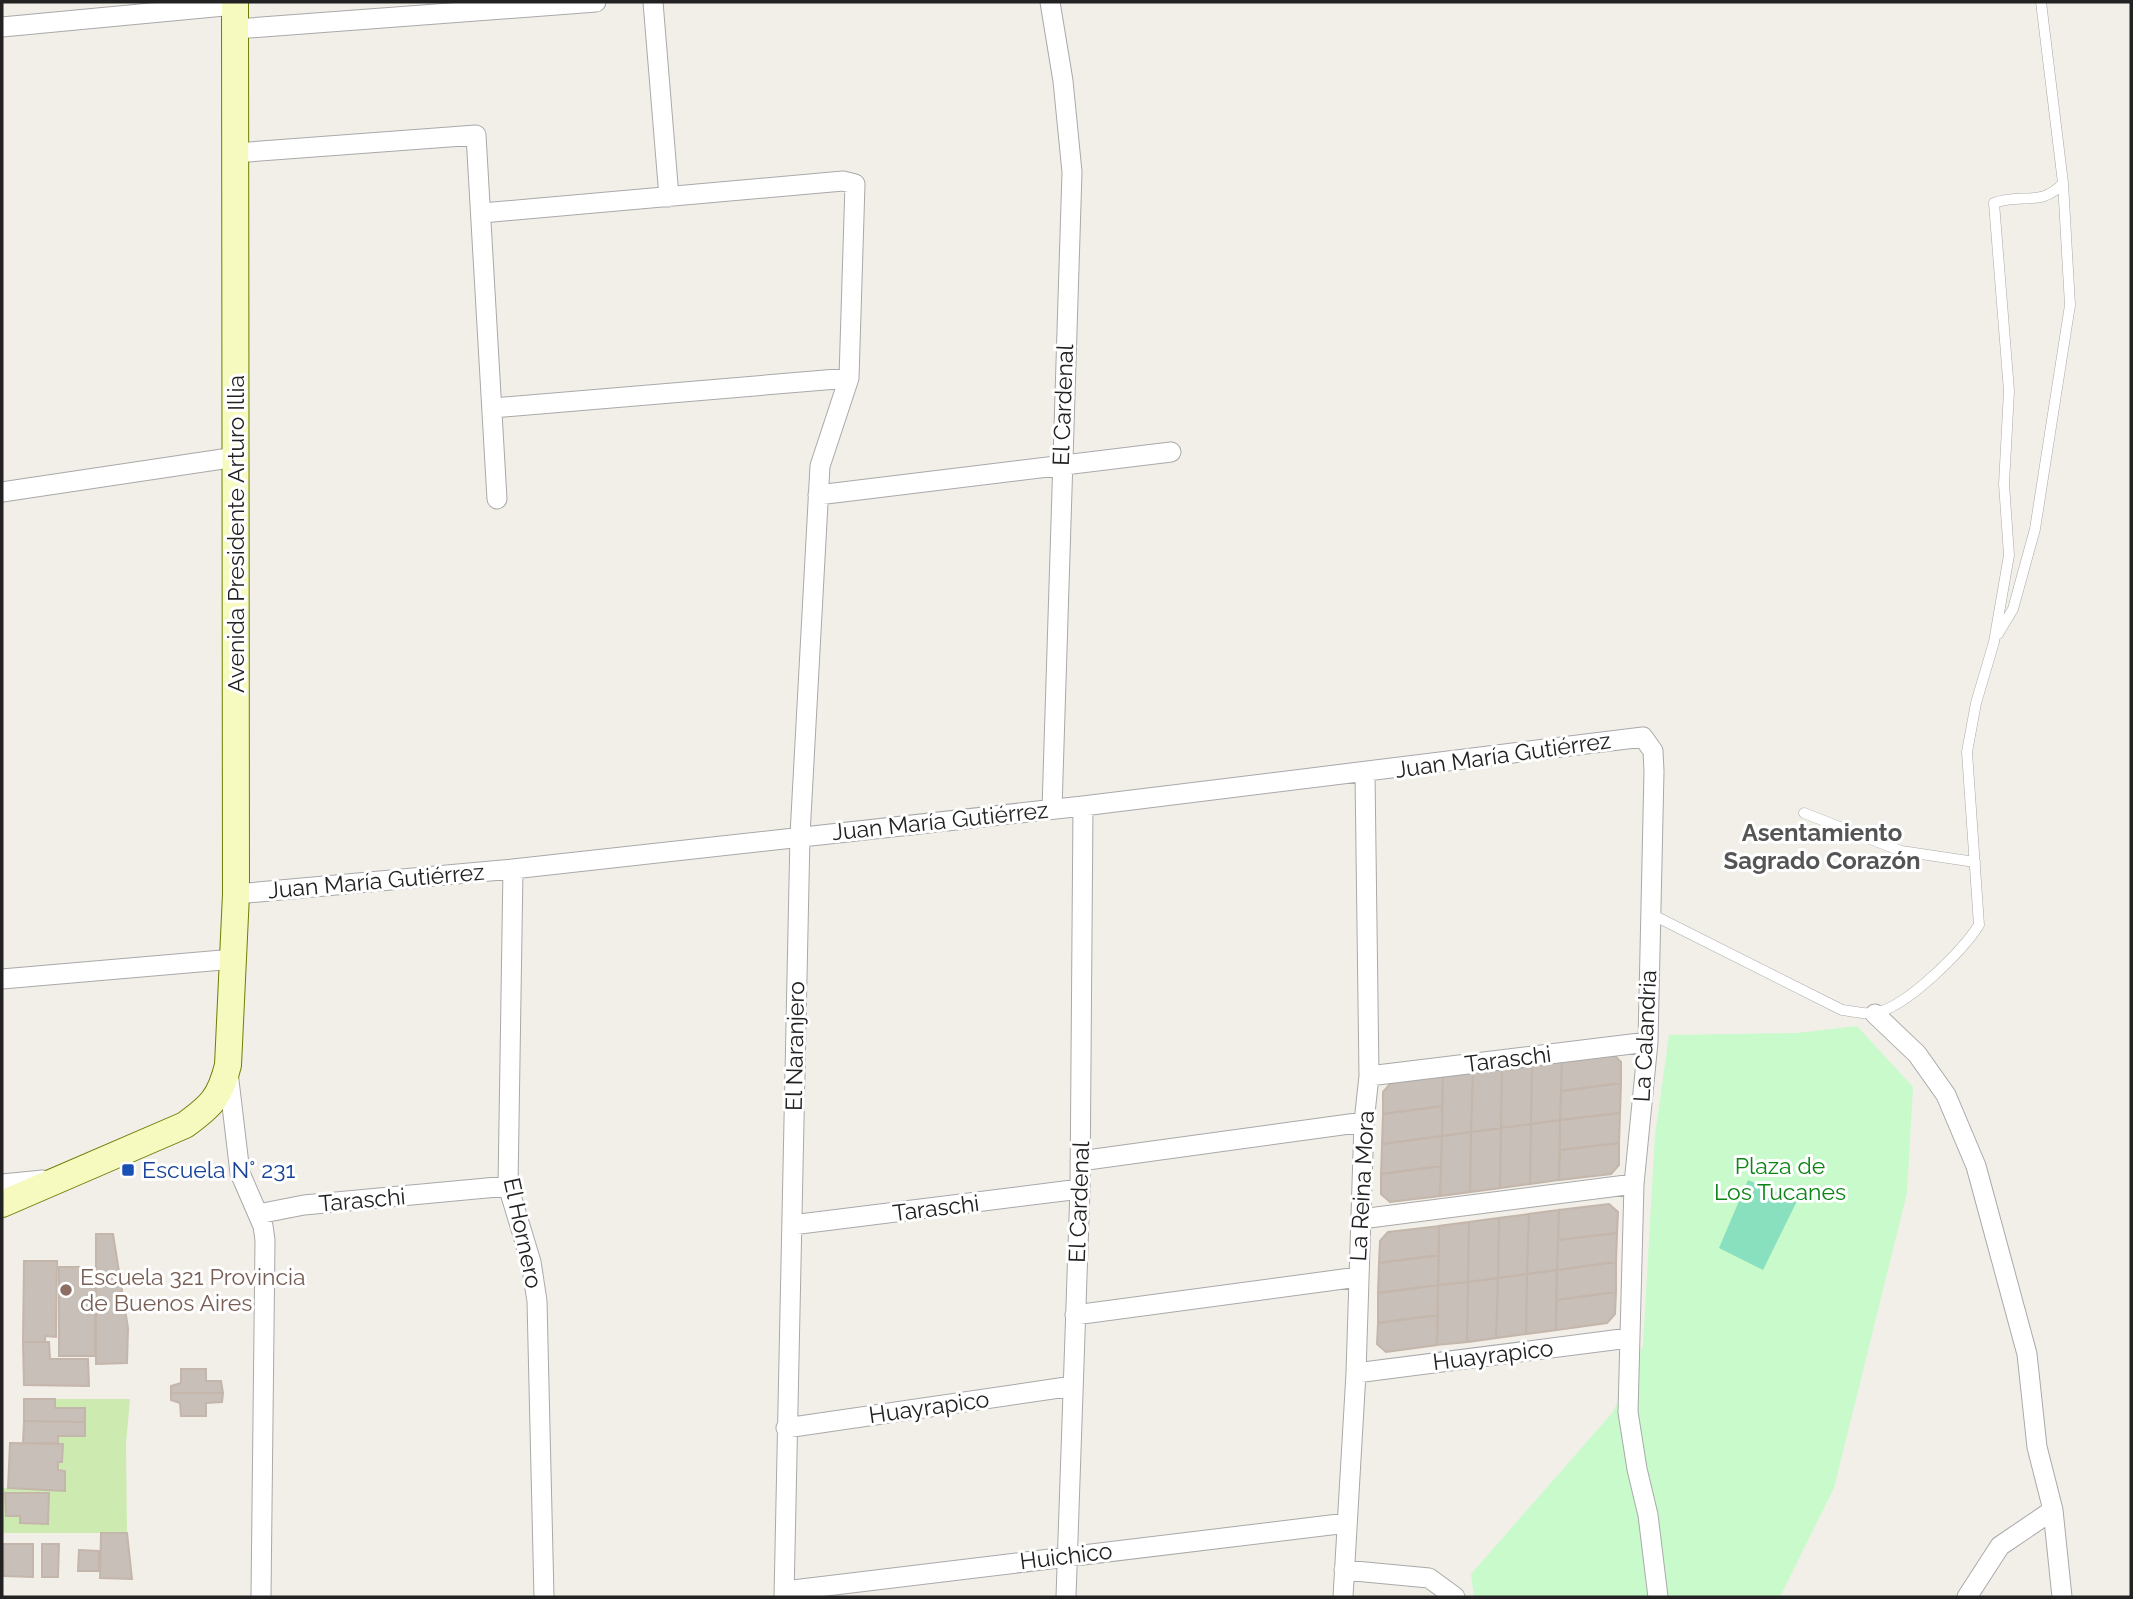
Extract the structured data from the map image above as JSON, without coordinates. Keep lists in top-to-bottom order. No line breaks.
{"streets":{"street":["El Cardenal","Avenida Presidente Arturo Illia","Juan María Gutiérrez","La Calandria","El Naranjero","Taraschi","La Reina Mora","El Hornero","Huayrapico","Huichico"]},"crossings":[["El Cardenal","Juan María Gutiérrez"],["El Cardenal","Taraschi"],["El Cardenal","Huayrapico"],["El Cardenal","Huichico"],["Avenida Presidente Arturo Illia","Juan María Gutiérrez"],["Juan María Gutiérrez","La Calandria"],["Juan María Gutiérrez","El Naranjero"],["Juan María Gutiérrez","La Reina Mora"],["Juan María Gutiérrez","El Hornero"],["La Calandria","Taraschi"],["La Calandria","Huayrapico"],["El Naranjero","Taraschi"],["El Naranjero","Huayrapico"],["El Naranjero","Huichico"],["Taraschi","La Reina Mora"],["Taraschi","El Hornero"],["La Reina Mora","Huayrapico"],["La Reina Mora","Huichico"]],"districts":["Asentamiento Sagrado Corazón"],"parks":["Plaza de Los Tucanes"],"places":{"transit":["Escuela N° 231"],"other":["Escuela 321 Provincia de Buenos Aires"]}}
